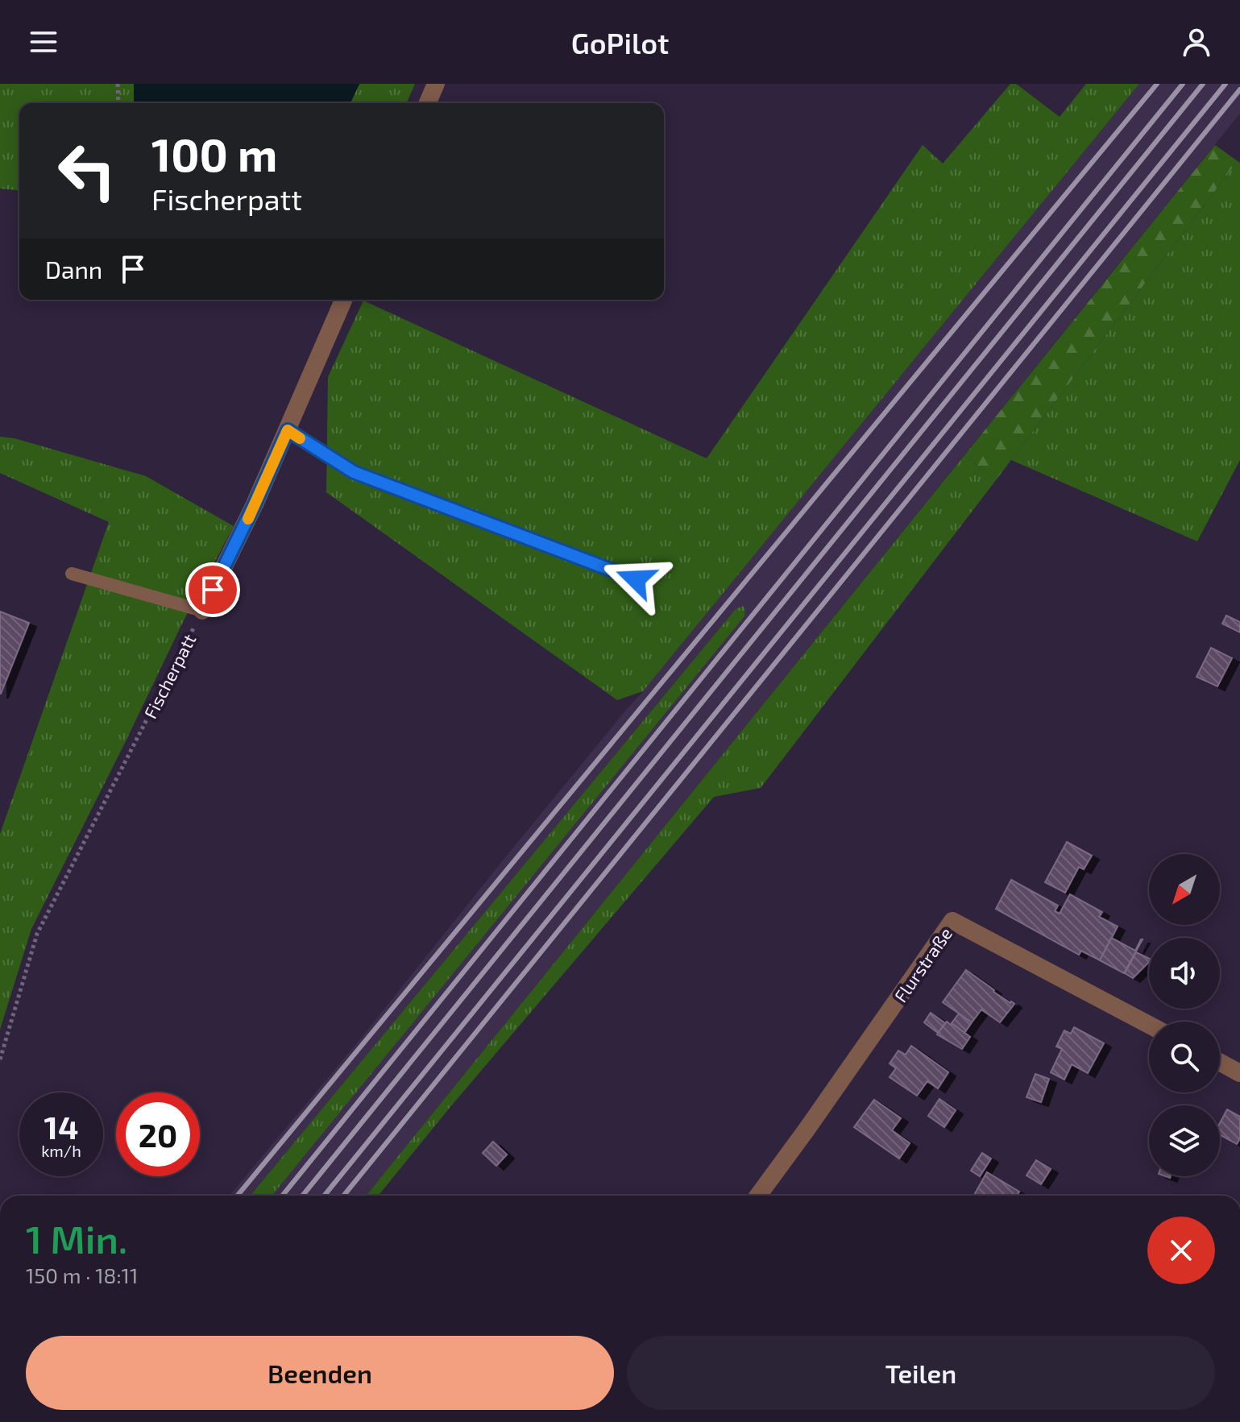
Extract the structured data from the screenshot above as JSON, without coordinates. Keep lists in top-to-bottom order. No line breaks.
{"streets":{"street":["Flurstraße"],"path":["Fischerpatt"]},"north":"bottom left","page":{"header":"GoPilot","turn":["100 m","Fischerpatt"],"then":"Dann","speed":"14 km/h","limit":"20","heading":["1 Min.","150 m · 18:11"],"buttons":["Beenden","Teilen"]}}
